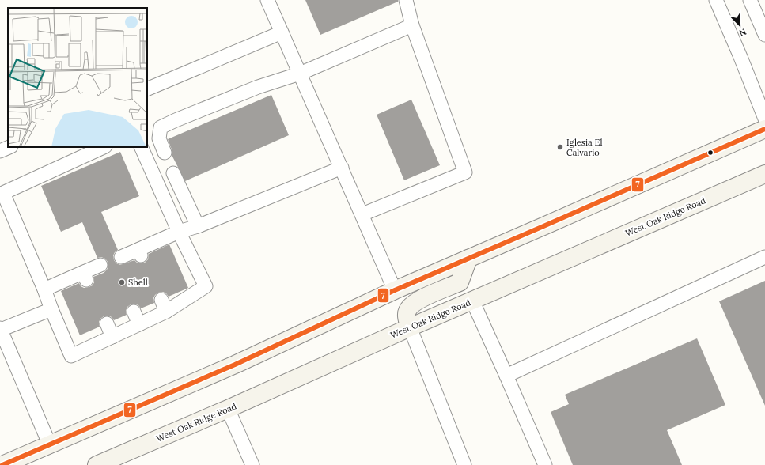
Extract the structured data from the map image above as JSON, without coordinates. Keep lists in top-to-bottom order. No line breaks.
{"streets":{"street":["West Oak Ridge Road"]},"places":["Iglesia El Calvario","Shell"],"lines":["transit line 7"],"north":"bottom right"}
